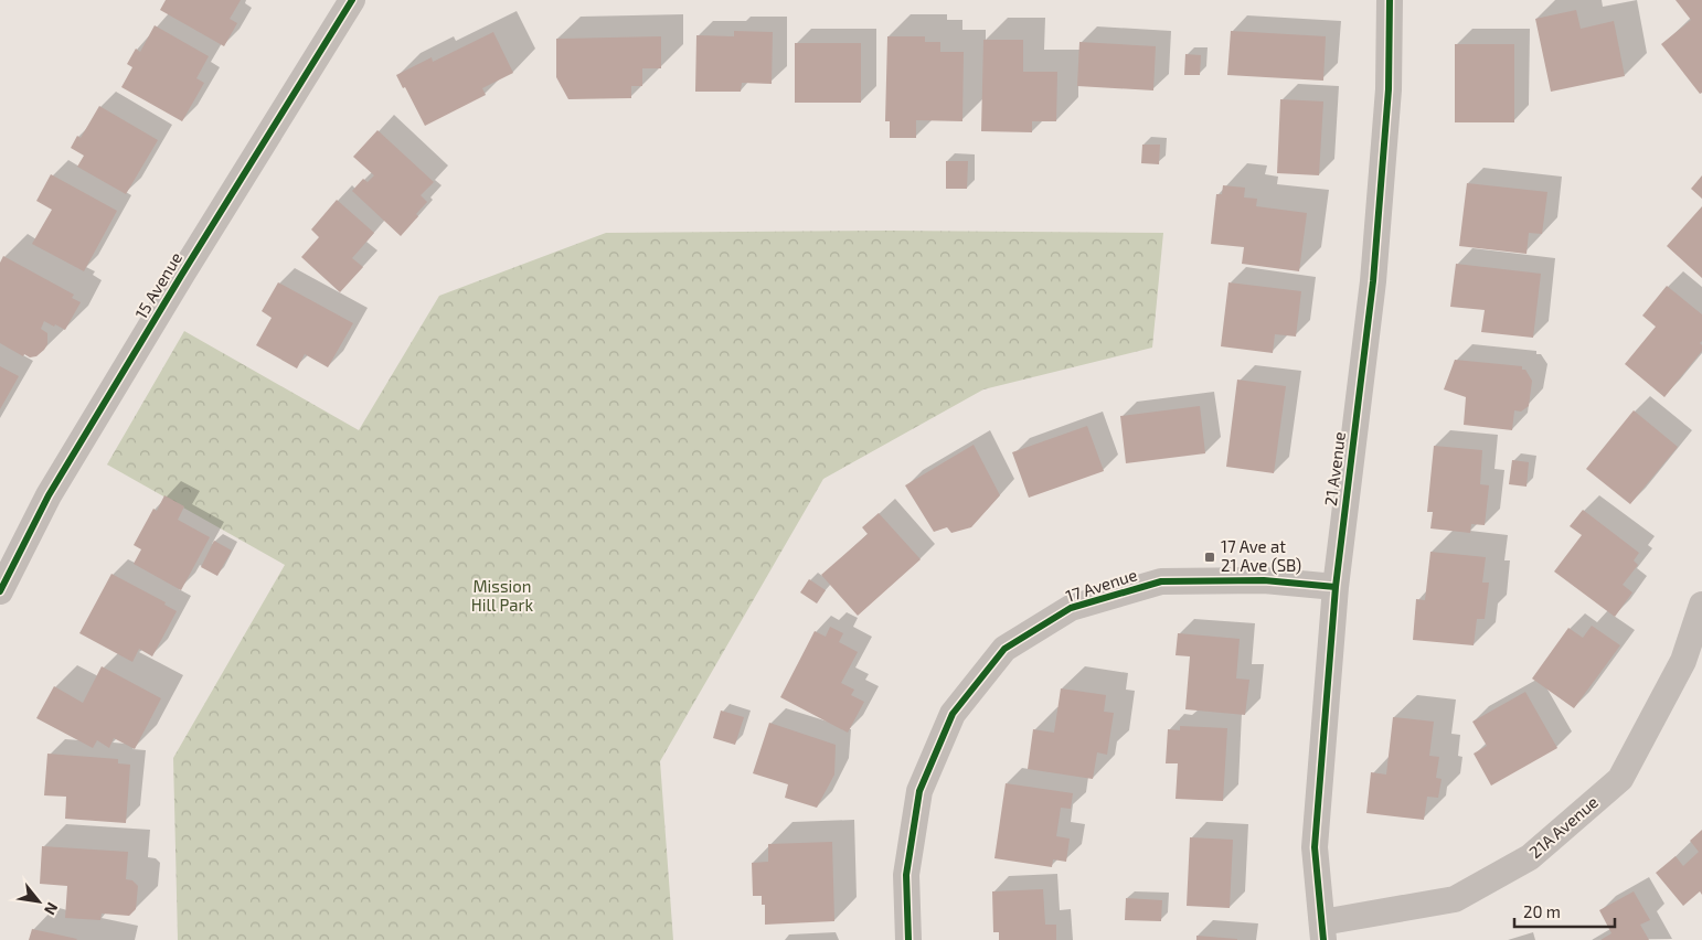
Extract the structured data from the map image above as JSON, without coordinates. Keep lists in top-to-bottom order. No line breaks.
{"streets":{"street":["15 Avenue","21 Avenue","17 Avenue","21A Avenue"]},"crossings":[["21 Avenue","17 Avenue"],["21 Avenue","21A Avenue"]],"parks":["Mission Hill Park"],"places":{"transit":["17 Ave at 21 Ave (SB)"]},"scale_bar":"20 m","north":"bottom right"}
